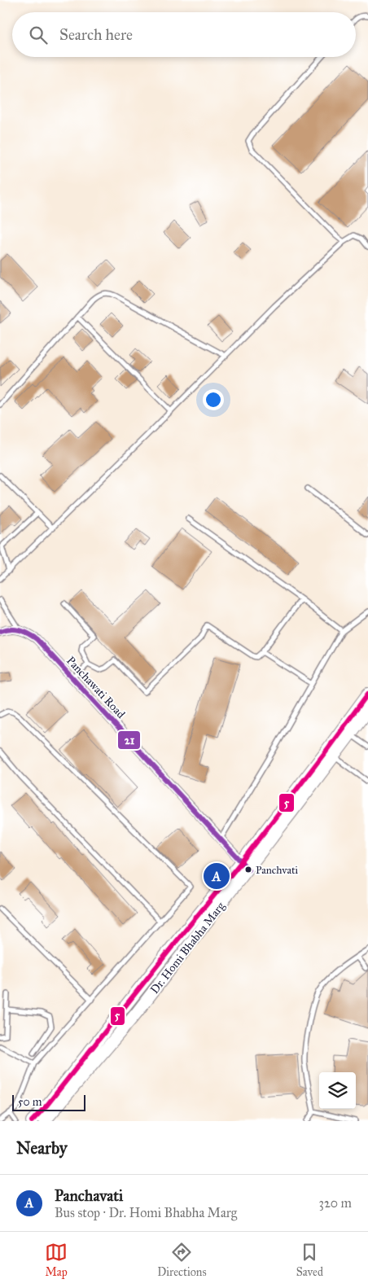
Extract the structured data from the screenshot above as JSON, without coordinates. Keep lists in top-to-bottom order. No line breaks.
{"streets":{"main road":["Dr. Homi Bhabha Marg"],"street":["Panchawati Road"]},"crossings":[["Panchawati Road","Dr. Homi Bhabha Marg"]],"places":["Panchvati"],"lines":["transit line 21","transit line 5"],"scale_bar":"50 m","page":{"search":"Search here","pins":"A","scale":"50 m","heading":"Nearby","list":[{"mark":"A","name":"Panchavati","note":"Bus stop · Dr. Homi Bhabha Marg","value":"320 m"}],"nav":["Map","Directions","Saved"]}}
